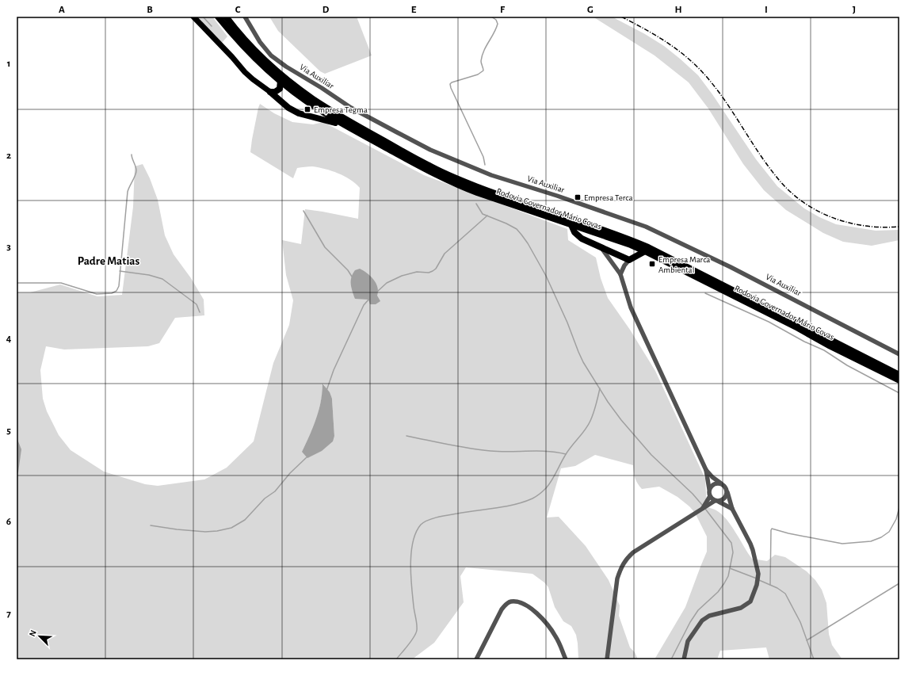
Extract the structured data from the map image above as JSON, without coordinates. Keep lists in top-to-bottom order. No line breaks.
{"streets":{"highway":["Rodovia Governador Mário Covas"],"street":["Via Auxiliar"]},"districts":["Padre Matias"],"places":{"transit":["Empresa Tegma","Empresa Terca","Empresa Marca Ambiental"]},"north":"top left","grid":{"columns":["A","B","C","D","E","F","G","H","I","J"],"rows":["1","2","3","4","5","6","7"]}}
